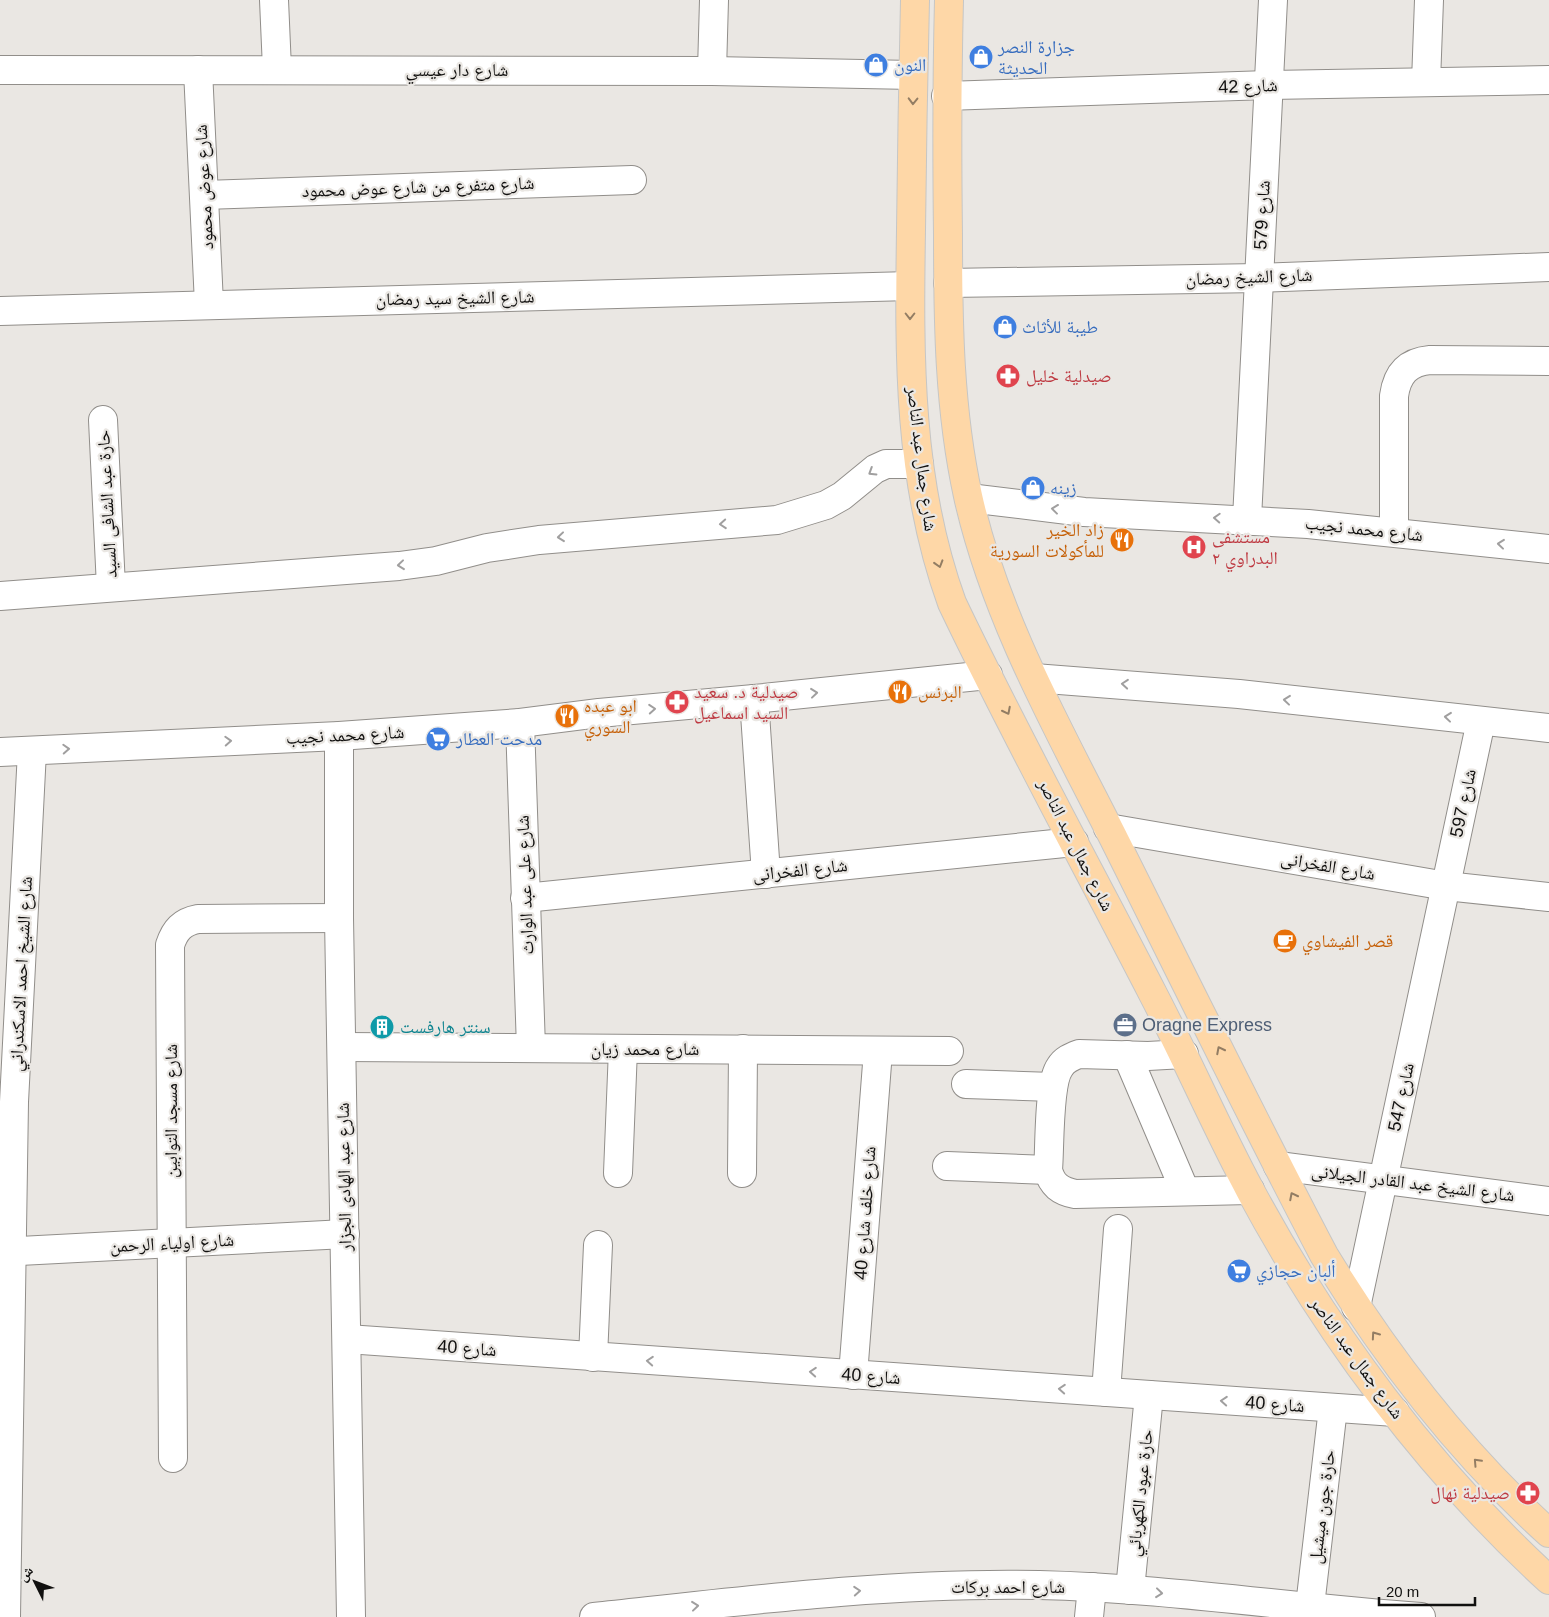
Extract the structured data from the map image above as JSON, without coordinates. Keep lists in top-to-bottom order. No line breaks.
{"streets":{"main road":["شارع جمال عبد الناصر"],"street":["شارع دار عيسي","شارع 42","شارع عوض محمود","شارع متفرع من شارع عوض محمود","شارع 579","شارع الشيخ رمضان","شارع الشيخ سيد رمضان","حارة عبد الشافى السيد","شارع محمد نجيب","شارع 597","شارع الفخرانى","شارع على عبد الوارث","شارع الشيخ احمد الاسكندراني","شارع محمد زيان","شارع 547","شارع مسجد التوابين","شارع عبد الهادى الجزار","شارع الشيخ عبد القادر الجيلانى","شارع خلف شارع 40","شارع اولياء الرحمن","شارع 40","حارة عبود الكهربائي","حارة جون ميشيل","شارع احمد بركات"]},"crossings":[["شارع دار عيسي","شارع عوض محمود"],["شارع دار عيسي","شارع جمال عبد الناصر"],["شارع 42","شارع 579"],["شارع 42","شارع جمال عبد الناصر"],["شارع عوض محمود","شارع متفرع من شارع عوض محمود"],["شارع عوض محمود","شارع الشيخ سيد رمضان"],["شارع 579","شارع الشيخ رمضان"],["شارع 579","شارع محمد نجيب"],["شارع الشيخ رمضان","شارع جمال عبد الناصر"],["شارع الشيخ سيد رمضان","شارع جمال عبد الناصر"],["شارع جمال عبد الناصر","شارع محمد نجيب"],["شارع جمال عبد الناصر","شارع الفخرانى"],["شارع جمال عبد الناصر","شارع 547"],["شارع جمال عبد الناصر","شارع الشيخ عبد القادر الجيلانى"],["شارع جمال عبد الناصر","شارع 40"],["شارع محمد نجيب","شارع على عبد الوارث"],["شارع محمد نجيب","شارع الشيخ احمد الاسكندراني"],["شارع محمد نجيب","شارع عبد الهادى الجزار"],["شارع 597","شارع الفخرانى"],["شارع 597","شارع 547"],["شارع الفخرانى","شارع على عبد الوارث"],["شارع الفخرانى","شارع 547"],["شارع على عبد الوارث","شارع محمد زيان"],["شارع الشيخ احمد الاسكندراني","شارع اولياء الرحمن"],["شارع محمد زيان","شارع عبد الهادى الجزار"],["شارع محمد زيان","شارع خلف شارع 40"],["شارع 547","شارع الشيخ عبد القادر الجيلانى"],["شارع مسجد التوابين","شارع عبد الهادى الجزار"],["شارع مسجد التوابين","شارع اولياء الرحمن"],["شارع عبد الهادى الجزار","شارع اولياء الرحمن"],["شارع عبد الهادى الجزار","شارع 40"],["شارع خلف شارع 40","شارع 40"],["شارع 40","حارة عبود الكهربائي"],["شارع 40","حارة جون ميشيل"],["حارة عبود الكهربائي","شارع احمد بركات"],["حارة جون ميشيل","شارع احمد بركات"]],"one_way":["شارع احمد بركات"],"places":{"shop":["جزارة النصر الحديثة","النون","طيبة للأثاث","زينه"],"pharmacy":["صيدلية خليل","صيدلية د. سعيد السيد اسماعيل","صيدلية نهال"],"restaurant":["زاد الخير للمأكولات السورية","البرنس","ابو عبده السوري"],"hospital":["مستشفى البدراوي ٢"],"supermarket":["مدحت العطار","ألبان حجازي"],"cafe":["قصر الفيشاوي"],"office":["Oragne Express"],"building":["سنتر هارفست"]},"scale_bar":"20 m","north":"top left"}
